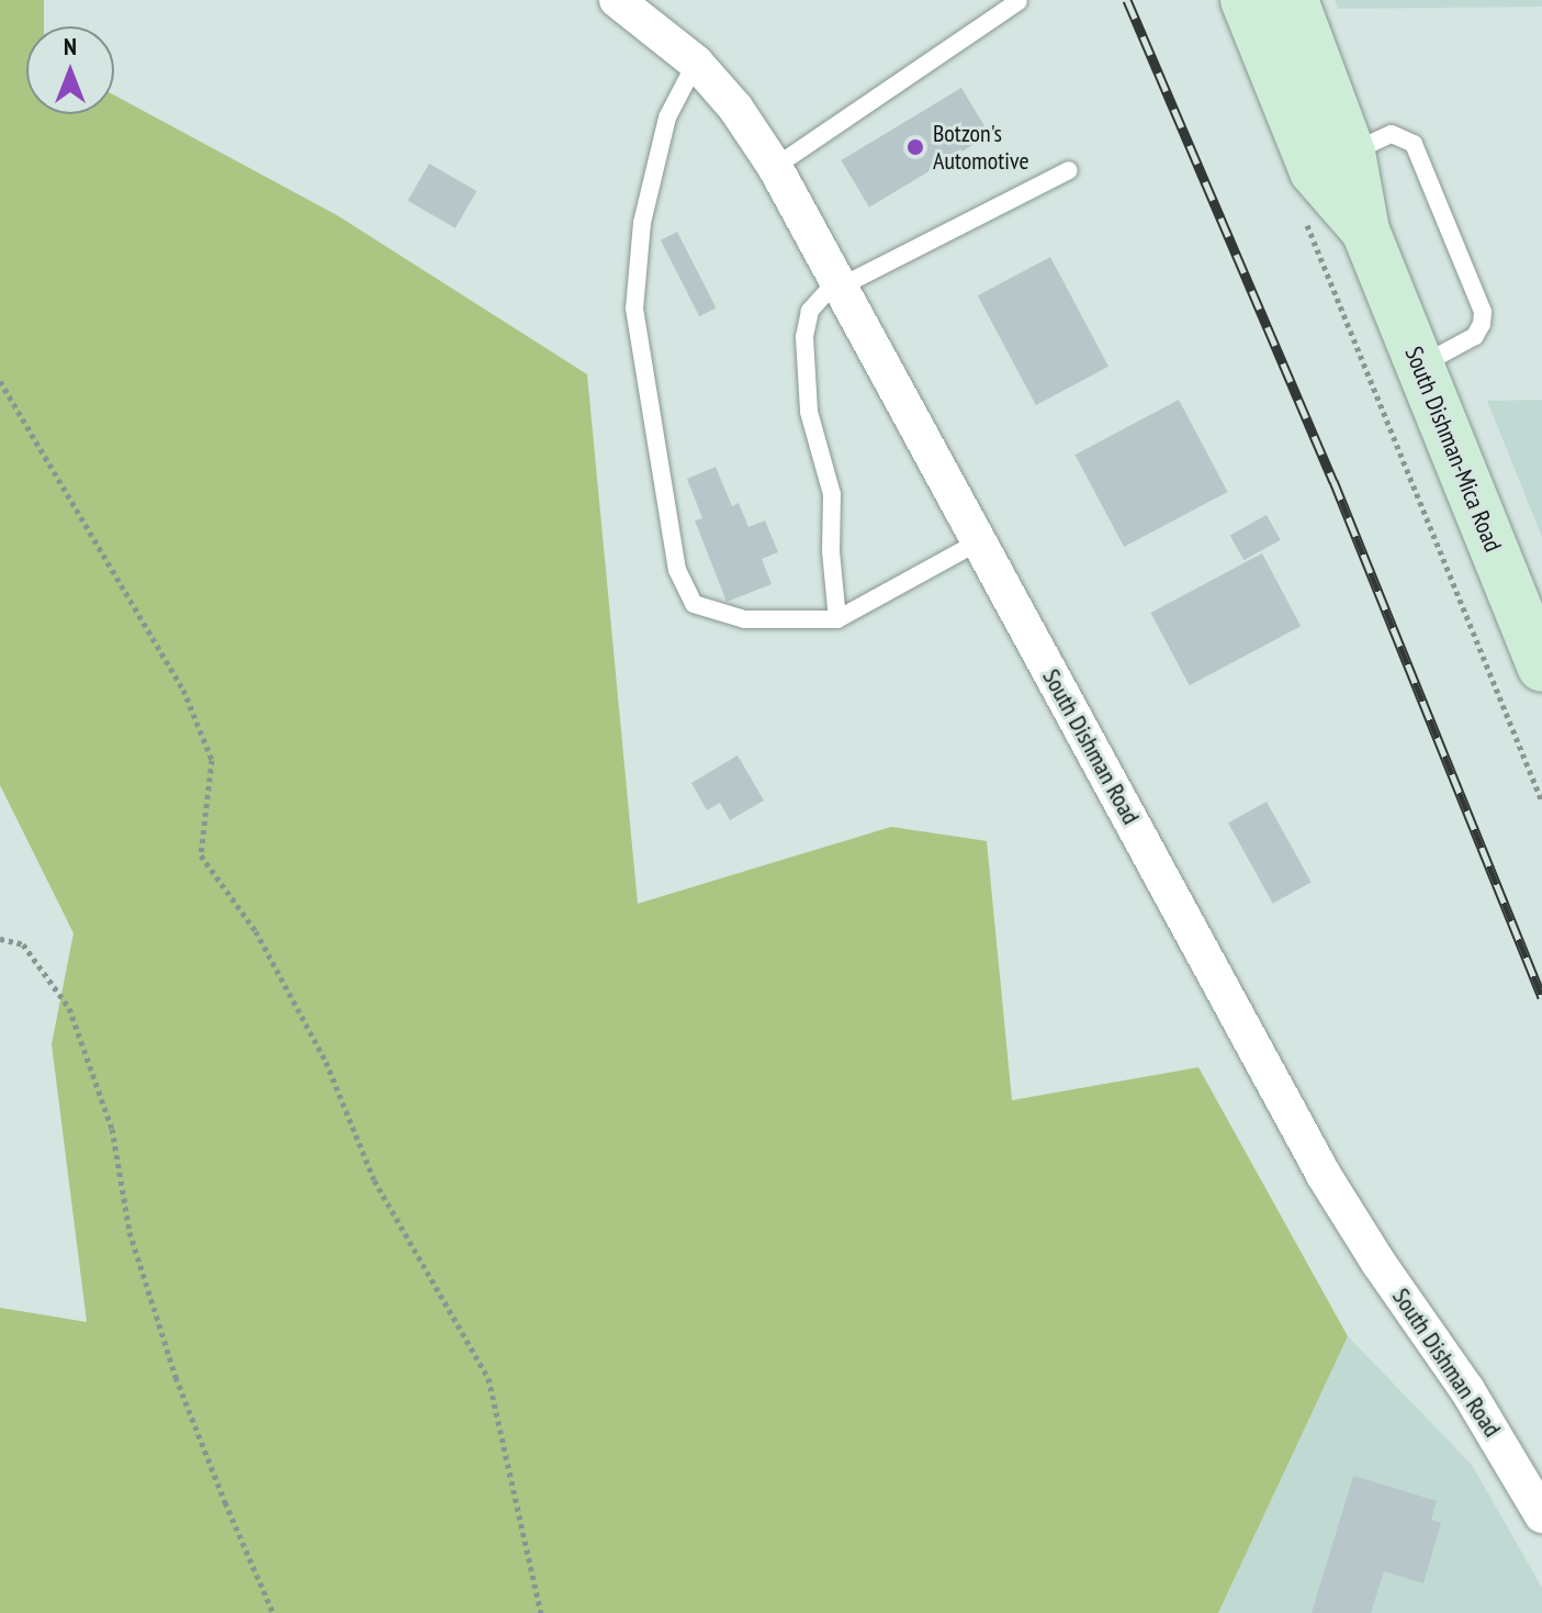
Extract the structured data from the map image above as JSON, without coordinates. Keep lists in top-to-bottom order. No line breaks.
{"streets":{"main road":["South Dishman-Mica Road"],"street":["South Dishman Road"]},"places":["Botzon's Automotive"],"north":"top"}
